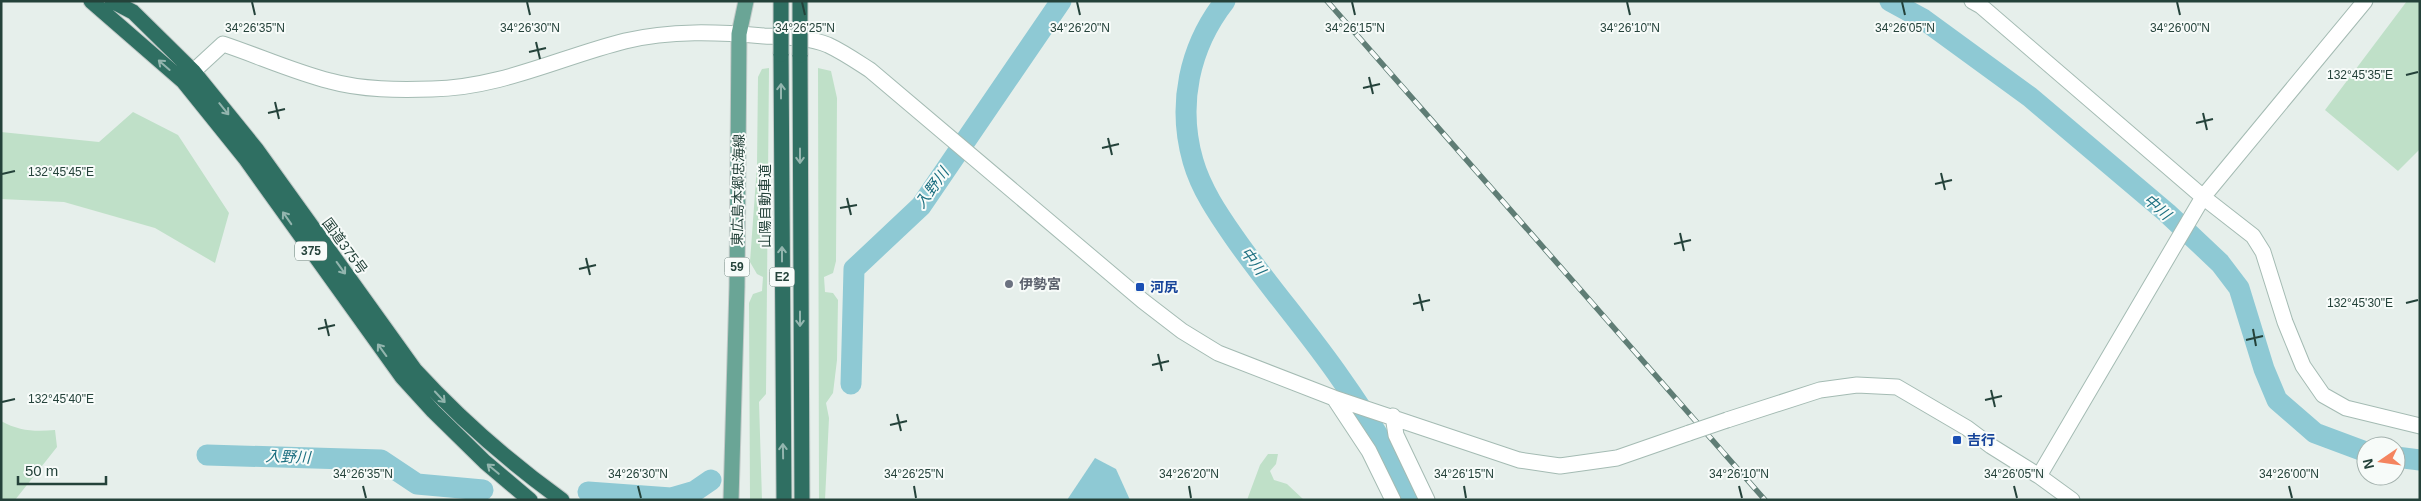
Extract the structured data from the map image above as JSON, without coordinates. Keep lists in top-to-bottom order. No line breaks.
{"streets":{"highway":["山陽自動車道","国道375号","375","E2"],"main road":["東広島本郷忠海線","59"]},"water":["入野川","中川"],"places":{"other":["伊勢宮"],"transit":["河尻","吉行"]},"scale_bar":"50 m","north":"left","coordinates":["34°26'35\"N","34°26'30\"N","34°26'25\"N","34°26'20\"N","34°26'15\"N","34°26'10\"N","34°26'05\"N","34°26'00\"N","132°45'35\"E","132°45'45\"E","132°45'30\"E","132°45'40\"E"]}
